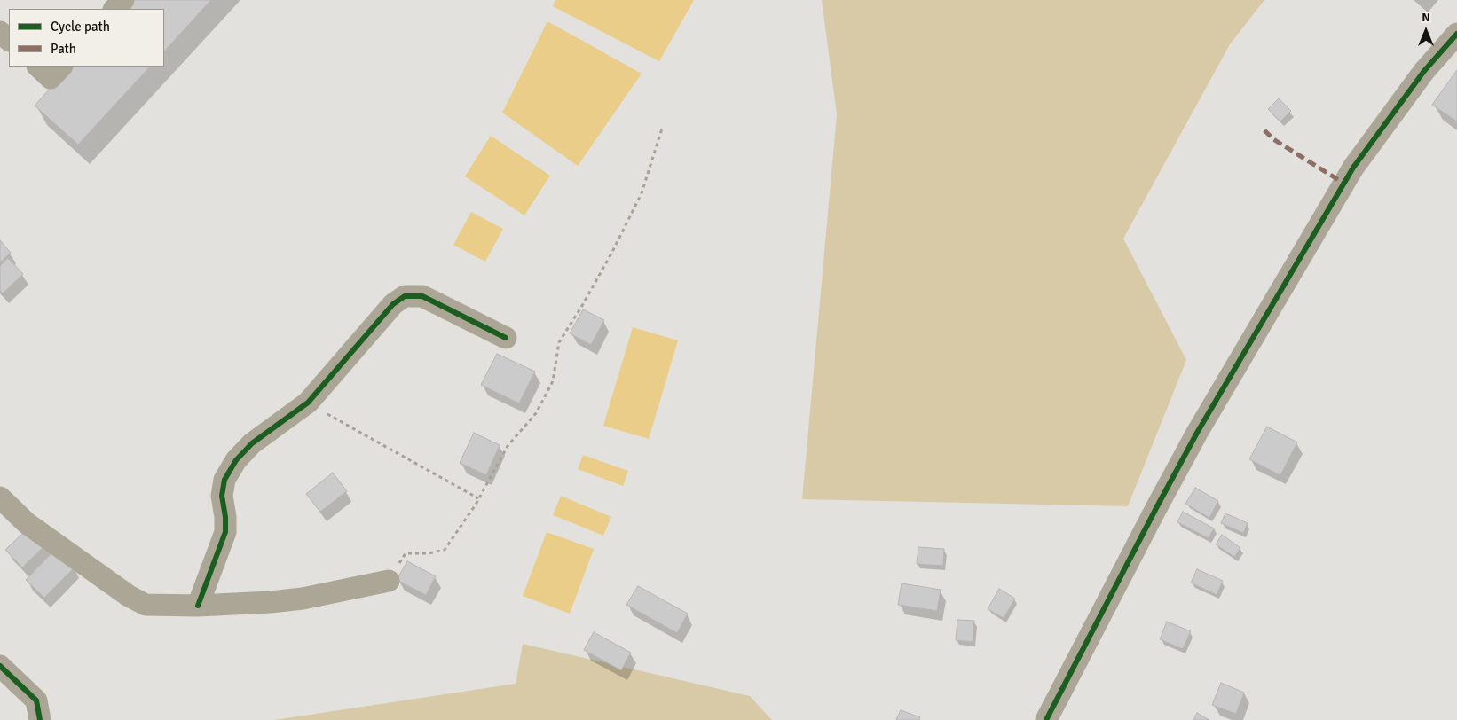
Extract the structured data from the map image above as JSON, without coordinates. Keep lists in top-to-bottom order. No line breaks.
{"legend":["Cycle path","Path"],"north":"top"}
